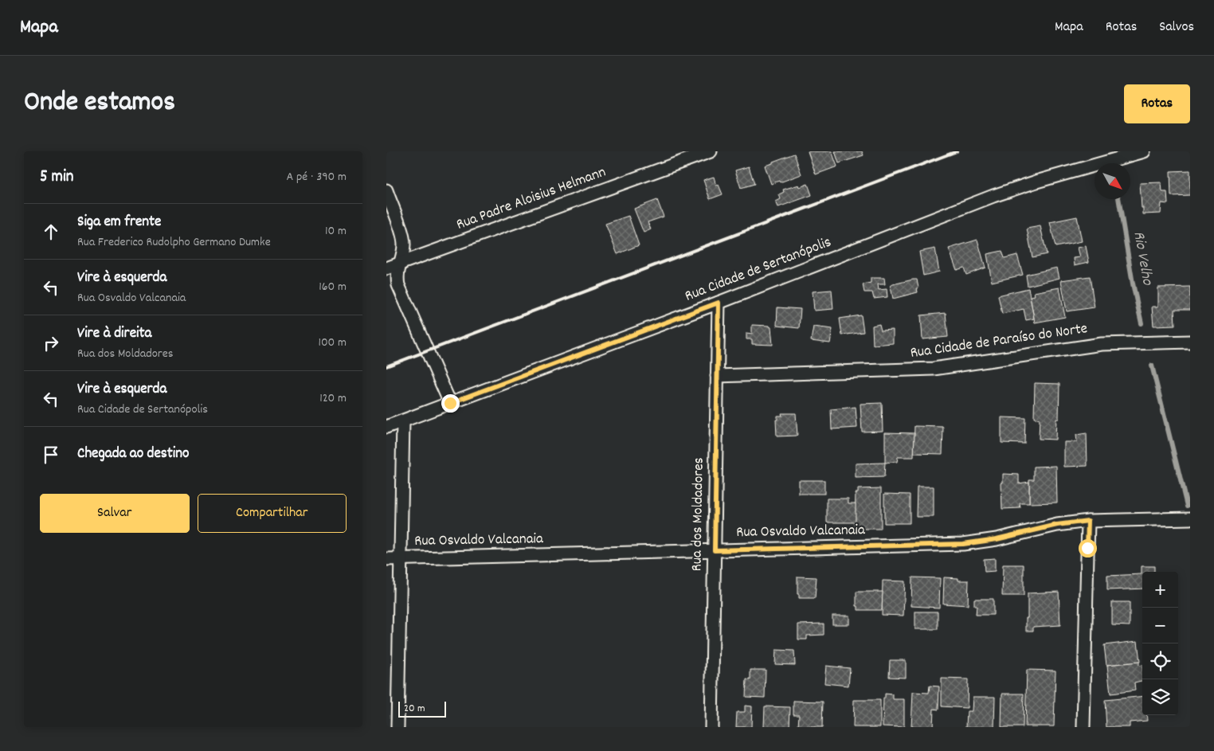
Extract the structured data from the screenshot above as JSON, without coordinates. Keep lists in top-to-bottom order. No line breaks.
{"streets":{"street":["Rua Padre Aloisius Helmann","Rua Cidade de Sertanópolis","Rua Cidade de Paraíso do Norte","Rua dos Moldadores","Rua Osvaldo Valcanaia"]},"crossings":[["Rua Cidade de Sertanópolis","Rua dos Moldadores"],["Rua Cidade de Paraíso do Norte","Rua dos Moldadores"],["Rua dos Moldadores","Rua Osvaldo Valcanaia"]],"water":["Rio Velho"],"scale_bar":"20 m","north":"bottom right","page":{"header":"Mapa","nav":["Mapa","Rotas","Salvos"],"title":"Onde estamos","buttons":["Rotas",["Salvar","Compartilhar"]],"heading":["5 min","A pé · 390 m"],"list":[["Siga em frente","Rua Frederico Rudolpho Germano Dumke","10 m"],["Vire à esquerda","Rua Osvaldo Valcanaia","160 m"],["Vire à direita","Rua dos Moldadores","100 m"],["Vire à esquerda","Rua Cidade de Sertanópolis","120 m"],"Chegada ao destino"],"map_buttons":["+","−"],"scale":"20 m"}}
